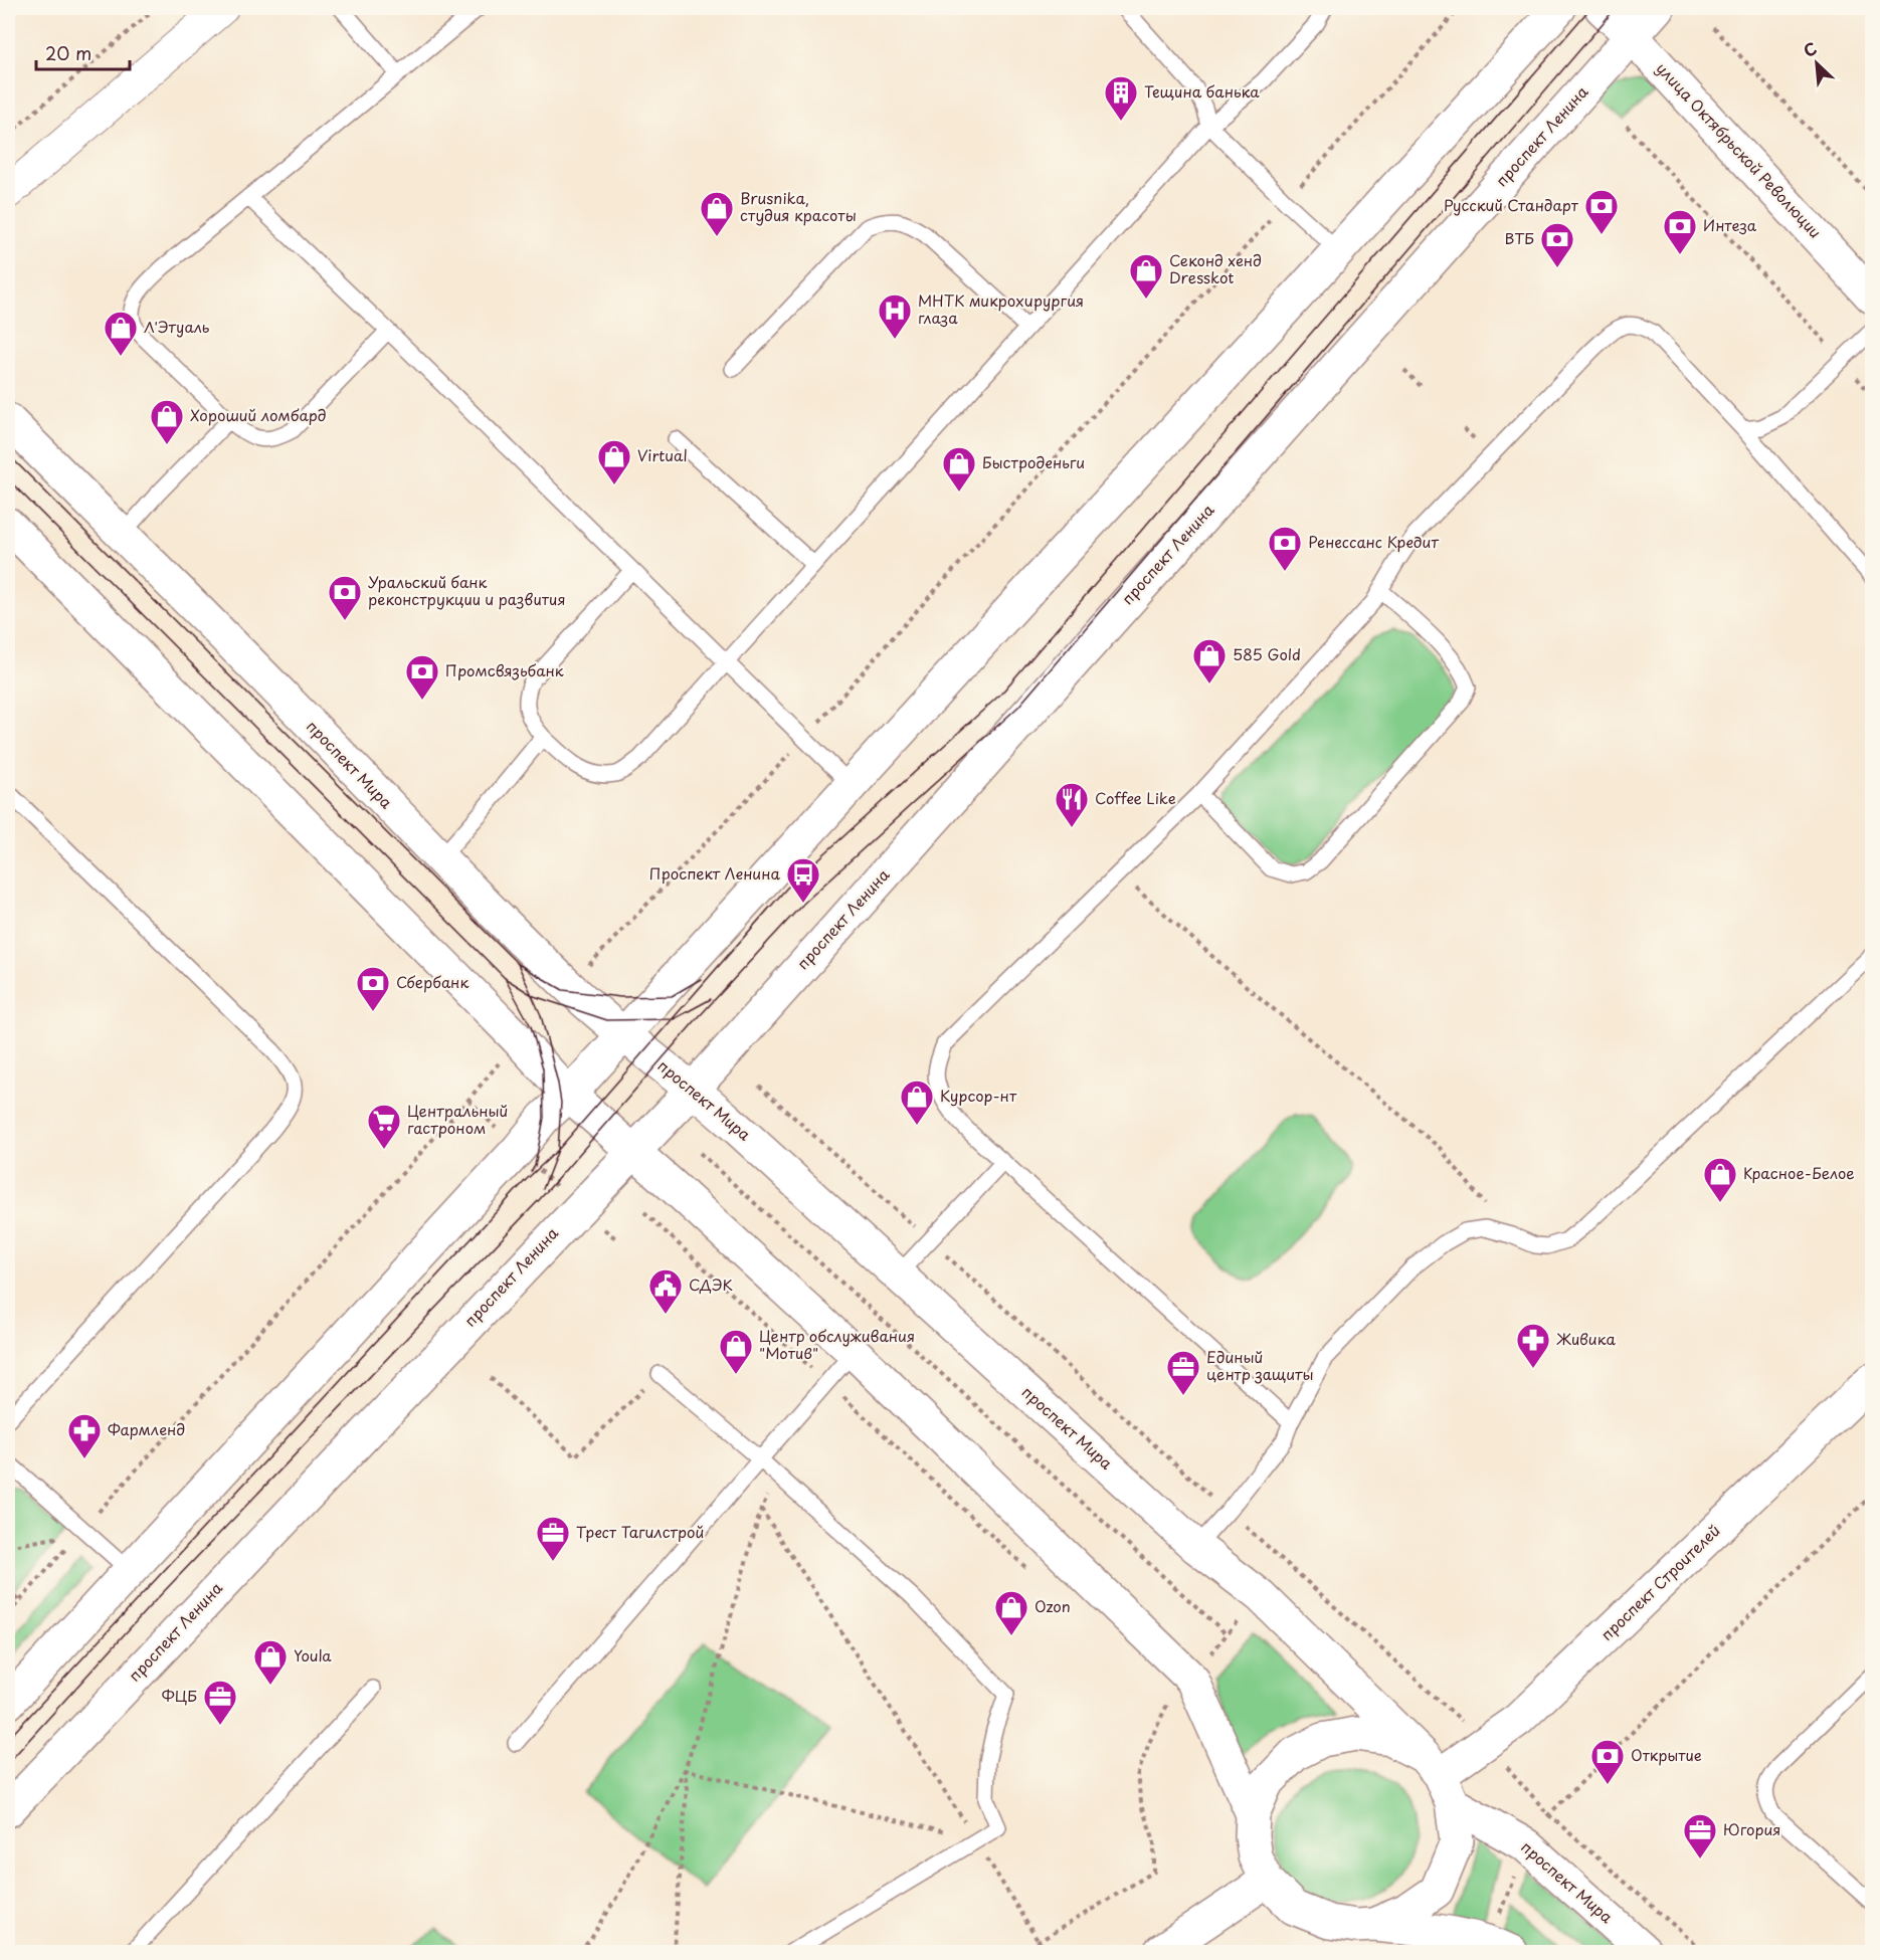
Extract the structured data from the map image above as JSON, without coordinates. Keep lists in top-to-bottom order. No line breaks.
{"streets":{"main road":["проспект Ленина","улица Октябрьской Революции","проспект Мира","проспект Строителей"]},"crossings":[["проспект Ленина","улица Октябрьской Революции"],["проспект Ленина","проспект Мира"],["проспект Мира","проспект Строителей"]],"places":{"building":["Тещина банька"],"bank":["Русский Стандарт","Интеза","ВТБ","Ренессанс Кредит","Уральский банк реконструкции и развития","Промсвязьбанк","Сбербанк","Открытие"],"shop":["Brusnika, студия красоты","Секонд хенд Dresskot","Л'Этуаль","Хороший ломбард","Virtual","Быстроденьги","585 Gold","Курсор-нт","Красное-Белое","Центр обслуживания \"Мотив\"","Ozon","Youla"],"hospital":["МНТК микрохирургия глаза"],"restaurant":["Coffee Like"],"bus stop":["Проспект Ленина"],"supermarket":["Центральный гастроном"],"public building":["СДЭК"],"pharmacy":["Живика","Фармленд"],"office":["Единый центр защиты","Трест Тагилстрой","ФЦБ","Югория"]},"scale_bar":"20 m","north":"top left"}
